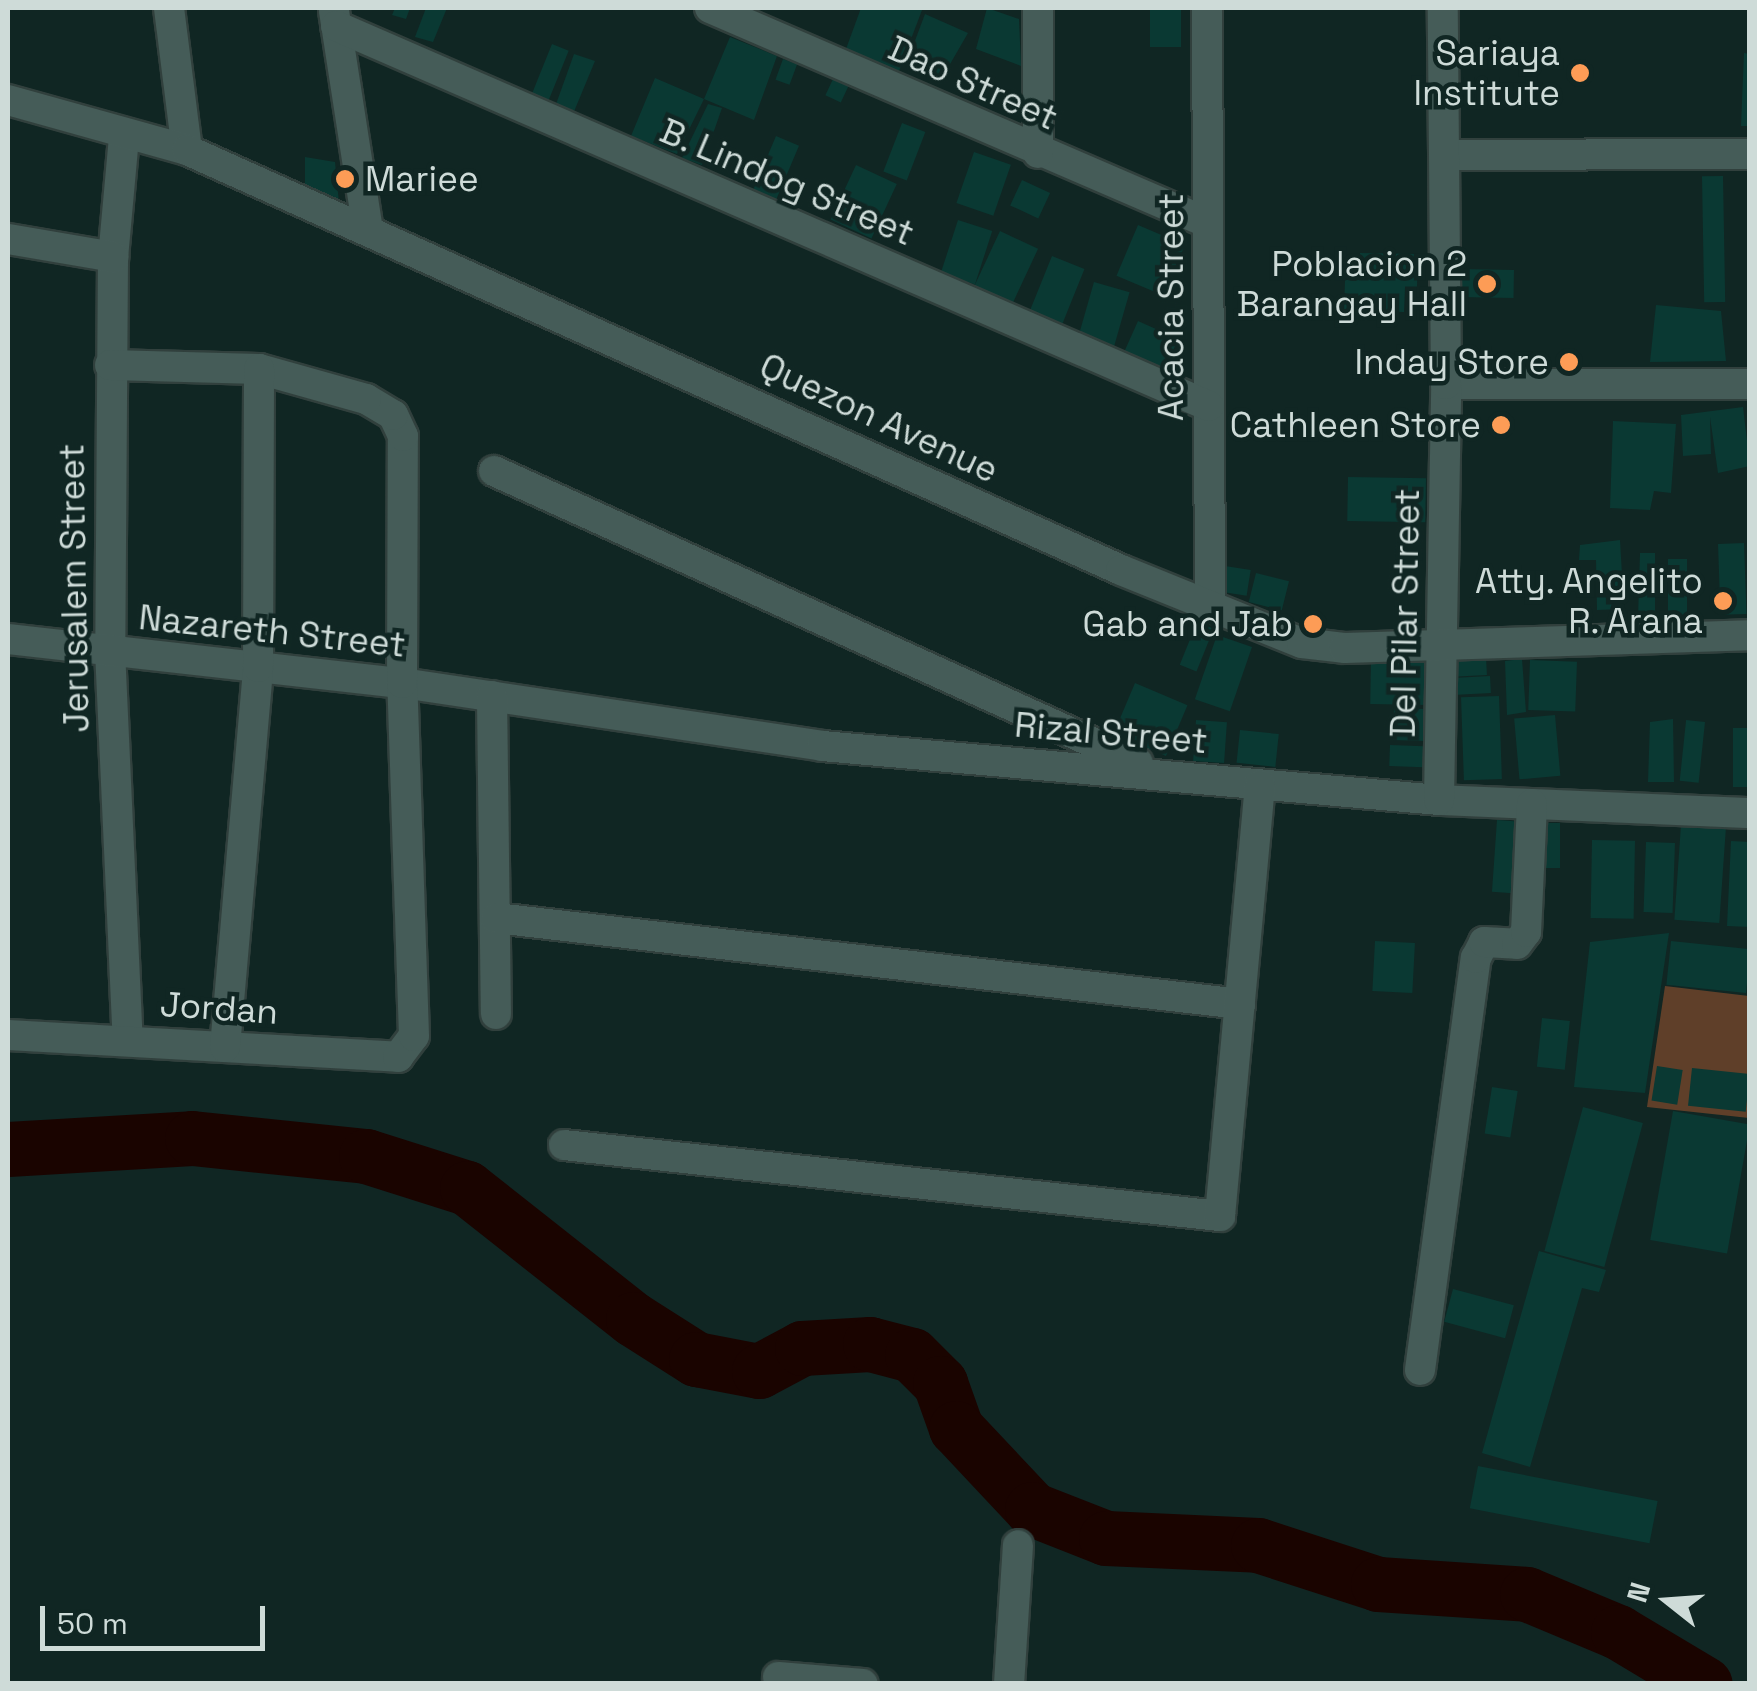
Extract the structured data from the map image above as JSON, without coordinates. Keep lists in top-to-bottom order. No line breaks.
{"streets":{"street":["Dao Street","B. Lindog Street","Acacia Street","Quezon Avenue","Jerusalem Street","Del Pilar Street","Nazareth Street","Rizal Street","Jordan"]},"crossings":[["Dao Street","Acacia Street"],["B. Lindog Street","Acacia Street"],["Acacia Street","Quezon Avenue"],["Quezon Avenue","Jerusalem Street"],["Quezon Avenue","Del Pilar Street"],["Jerusalem Street","Nazareth Street"],["Jerusalem Street","Jordan"],["Del Pilar Street","Rizal Street"],["Nazareth Street","Rizal Street"],["Nazareth Street","Jordan"]],"places":["Sariaya Institute","Mariee","Poblacion 2 Barangay Hall","Inday Store","Cathleen Store","Atty. Angelito R. Arana","Gab and Jab"],"scale_bar":"50 m","north":"left"}
